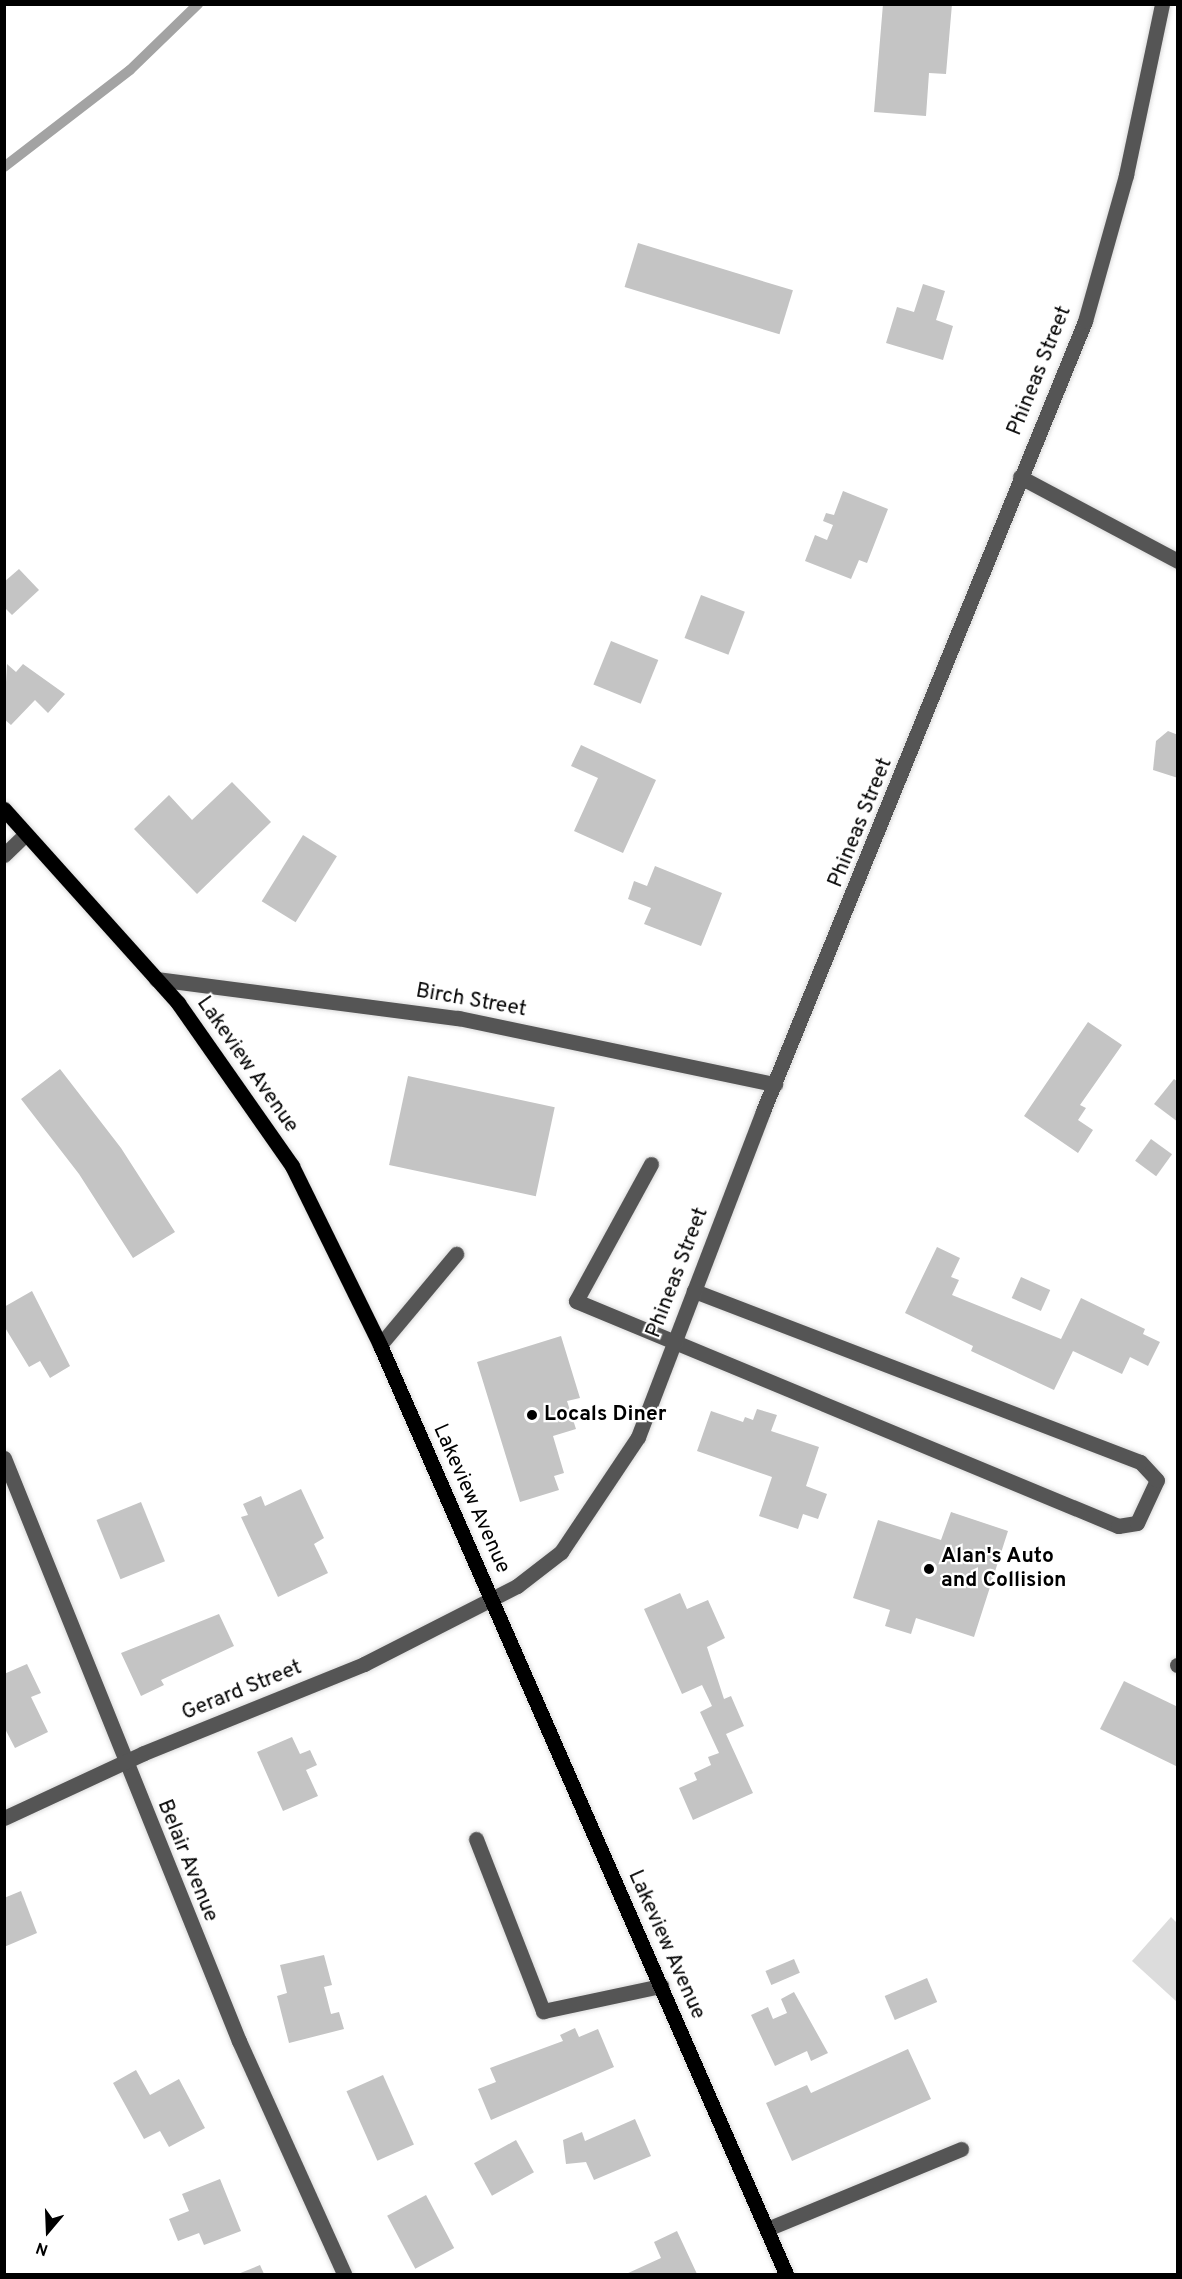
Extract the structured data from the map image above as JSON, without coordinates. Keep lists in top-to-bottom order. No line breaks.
{"streets":{"main road":["Lakeview Avenue"],"street":["Phineas Street","Birch Street","Gerard Street","Belair Avenue"]},"crossings":[["Phineas Street","Birch Street"],["Phineas Street","Lakeview Avenue"],["Phineas Street","Gerard Street"],["Birch Street","Lakeview Avenue"],["Lakeview Avenue","Gerard Street"],["Gerard Street","Belair Avenue"]],"places":["Locals Diner","Alan's Auto and Collision"],"north":"bottom"}
